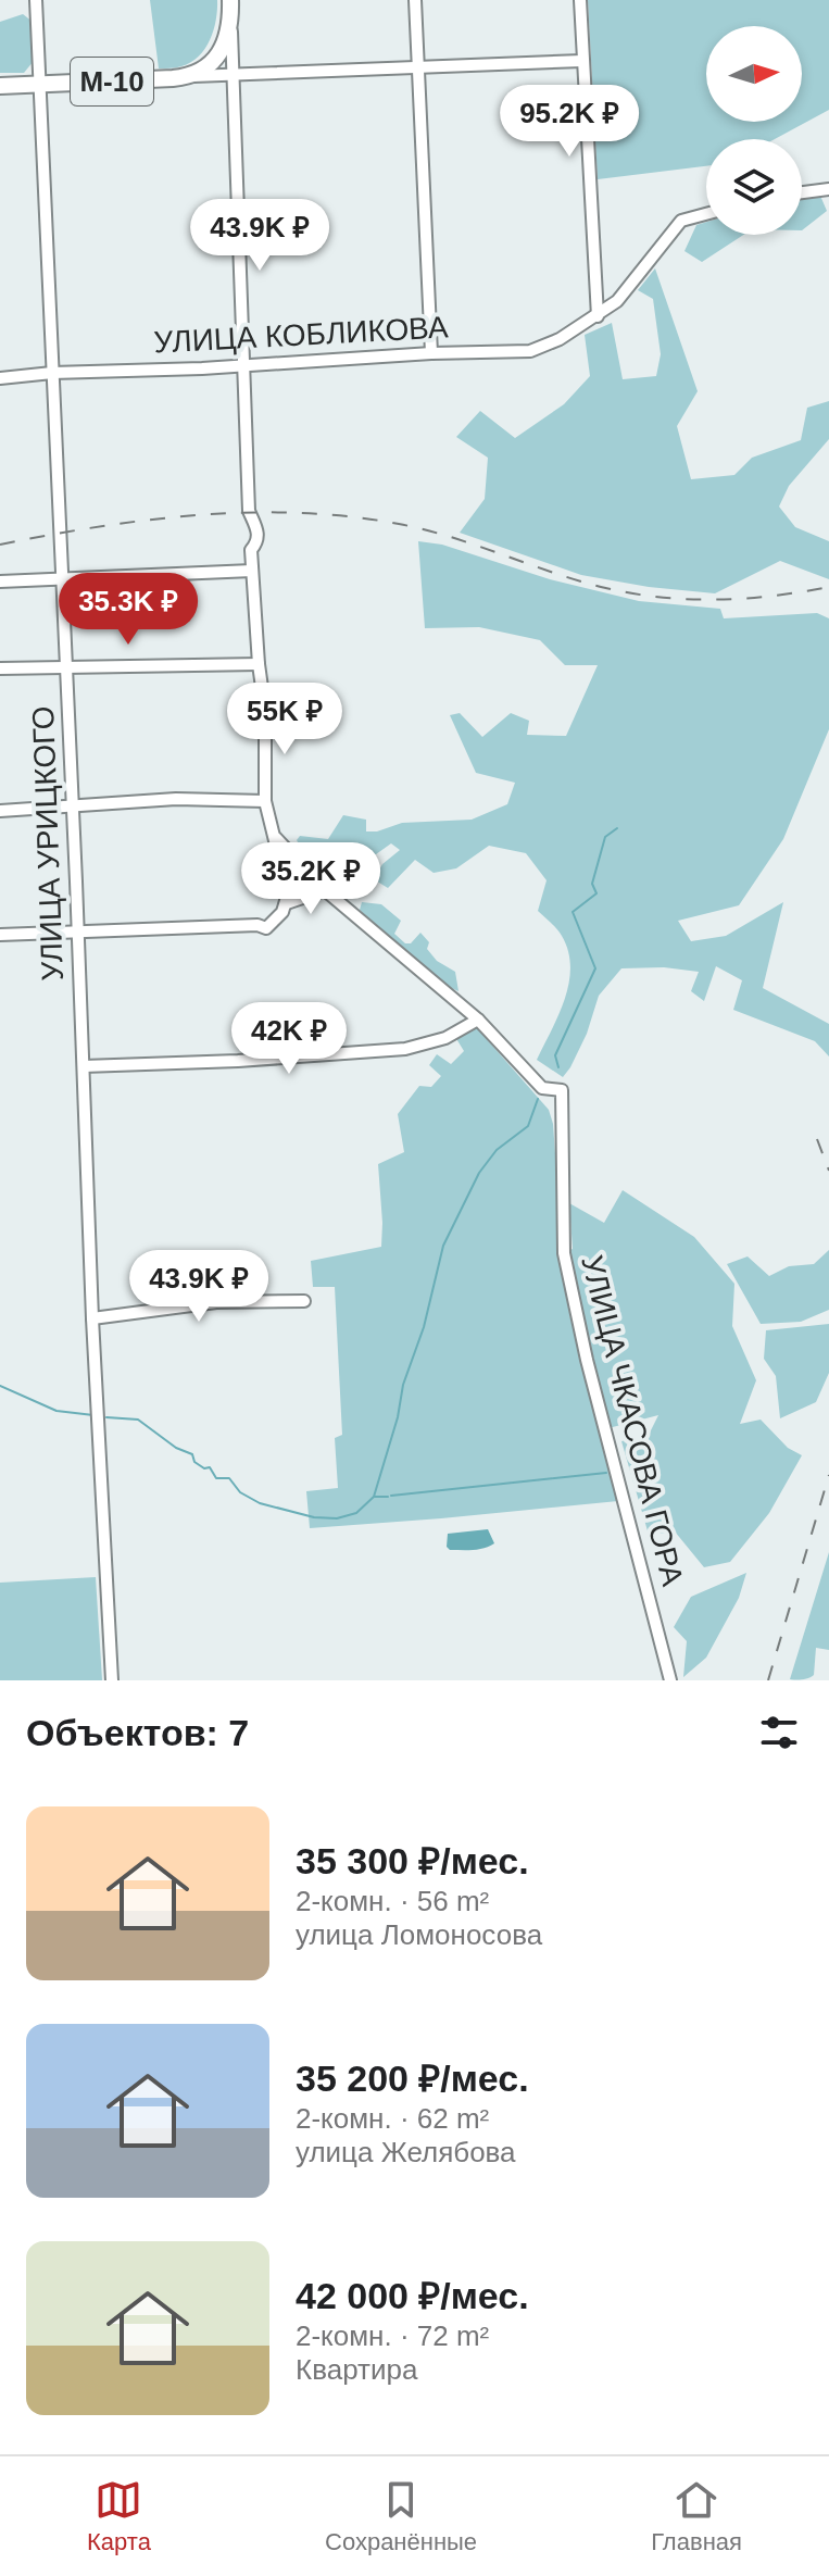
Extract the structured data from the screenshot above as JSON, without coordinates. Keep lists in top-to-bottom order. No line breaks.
{"streets":{"highway":["М-10"],"street":["УЛИЦА КОБЛИКОВА","УЛИЦА УРИЦКОГО","УЛИЦА ЧКАСОВА ГОРА"]},"crossings":[["М-10","УЛИЦА УРИЦКОГО"],["УЛИЦА КОБЛИКОВА","УЛИЦА УРИЦКОГО"]],"north":"right","page":{"price":["95.2K ₽","43.9K ₽","35.3K ₽","55K ₽","35.2K ₽","42K ₽","43.9K ₽"],"heading":"Объектов: 7","list":[{"name":"35 300 ₽/мес.","note":"2-комн. · 56 m² · улица Ломоносова"},{"name":"35 200 ₽/мес.","note":"2-комн. · 62 m² · улица Желябова"},{"name":"42 000 ₽/мес.","note":"2-комн. · 72 m² · Квартира"}],"tabs":["Карта","Сохранённые","Главная"]}}
